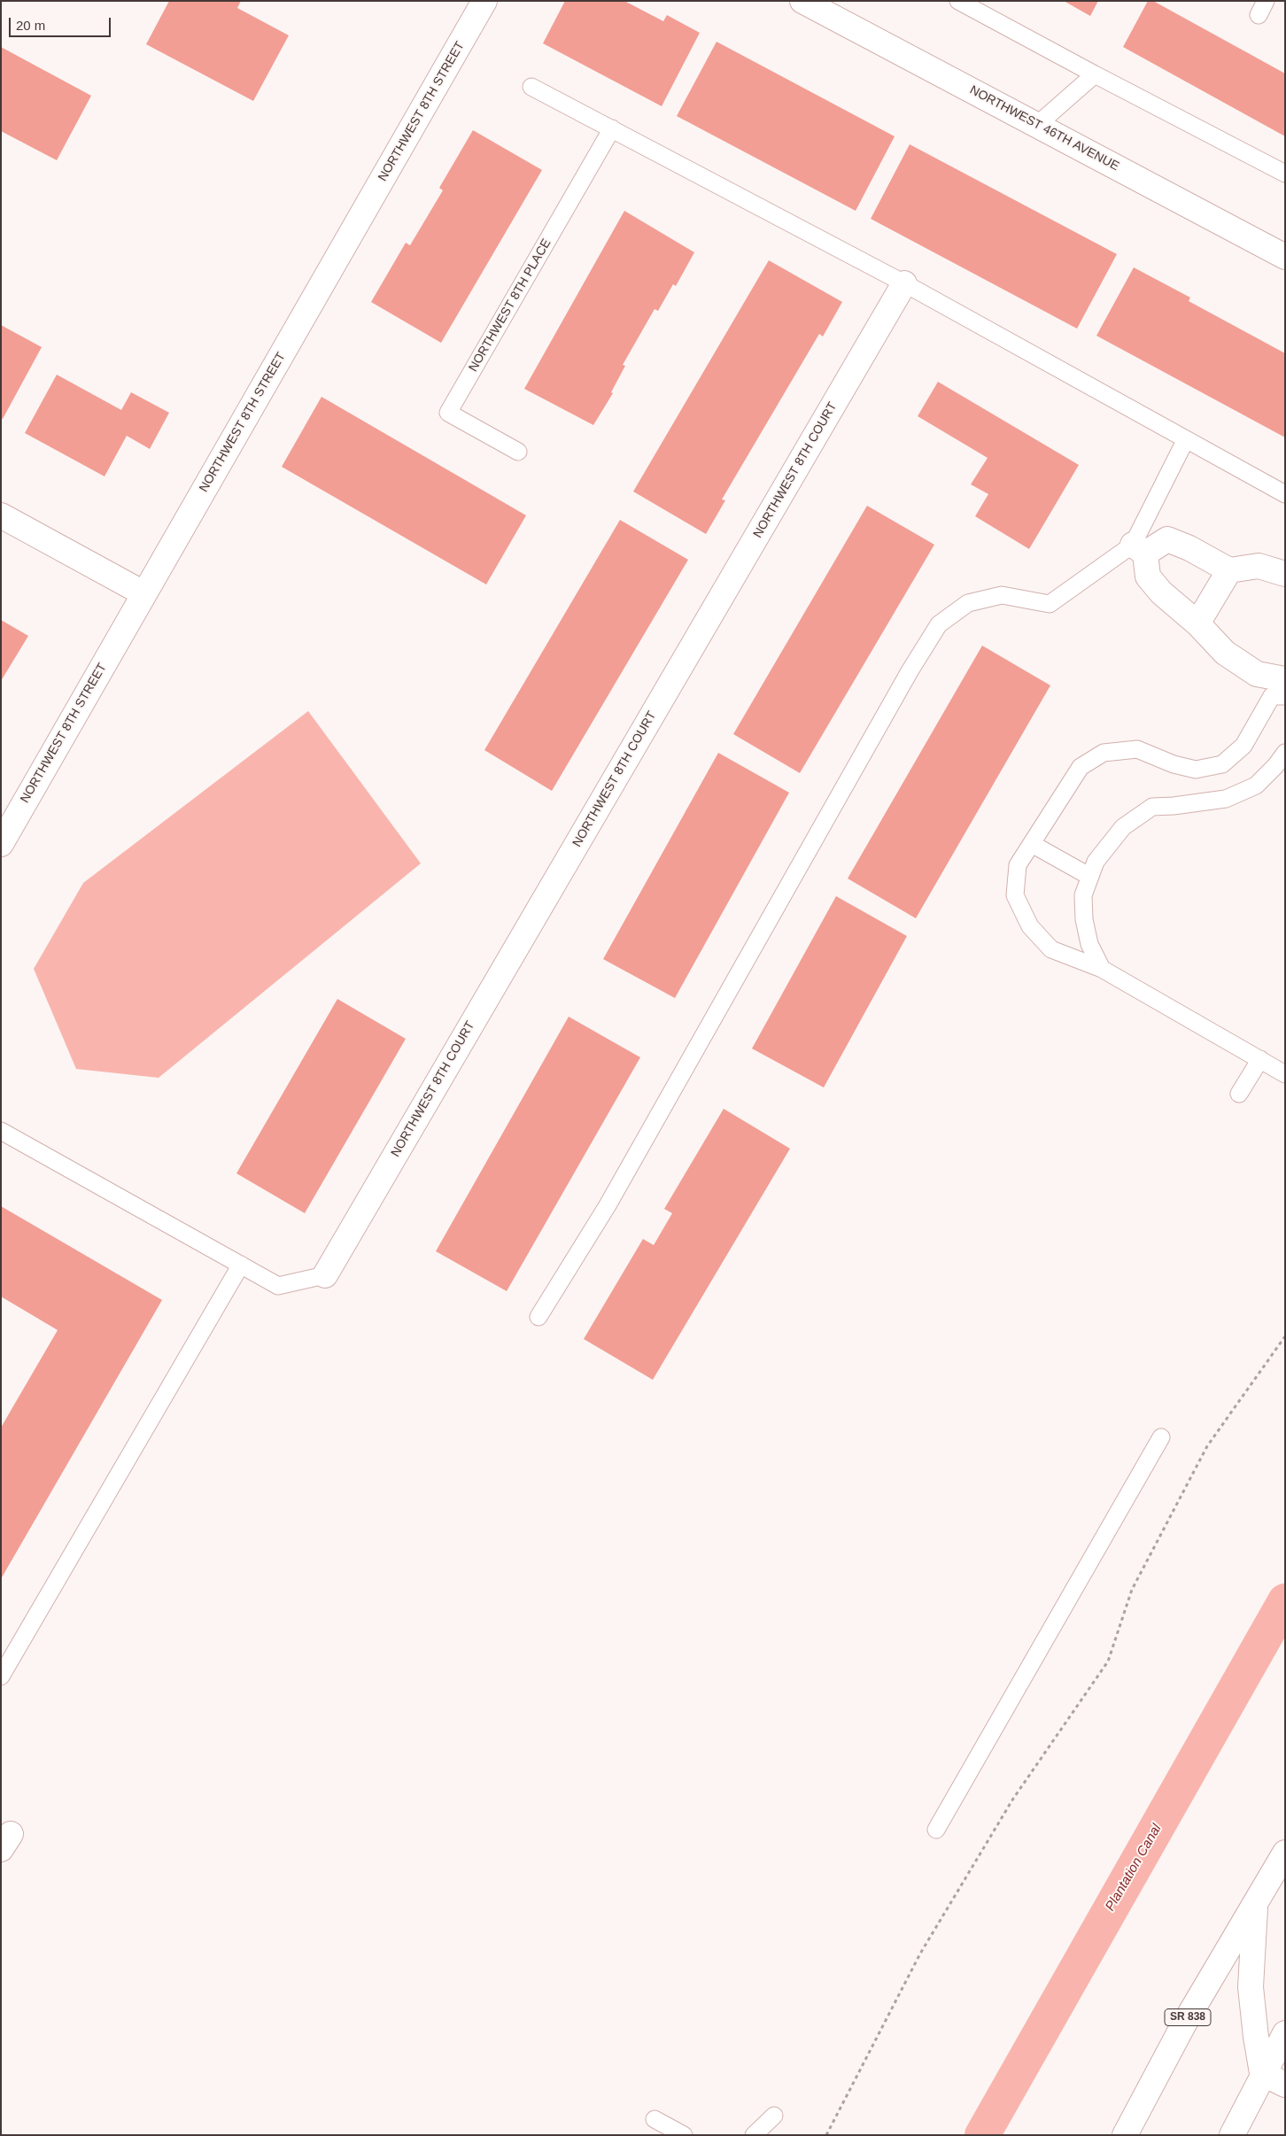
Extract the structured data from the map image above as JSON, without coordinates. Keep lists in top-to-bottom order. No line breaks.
{"streets":{"street":["NORTHWEST 8TH STREET","NORTHWEST 46TH AVENUE","NORTHWEST 8TH COURT","SR 838"],"lane":["NORTHWEST 8TH PLACE"]},"water":["Plantation Canal"],"scale_bar":"20 m"}
